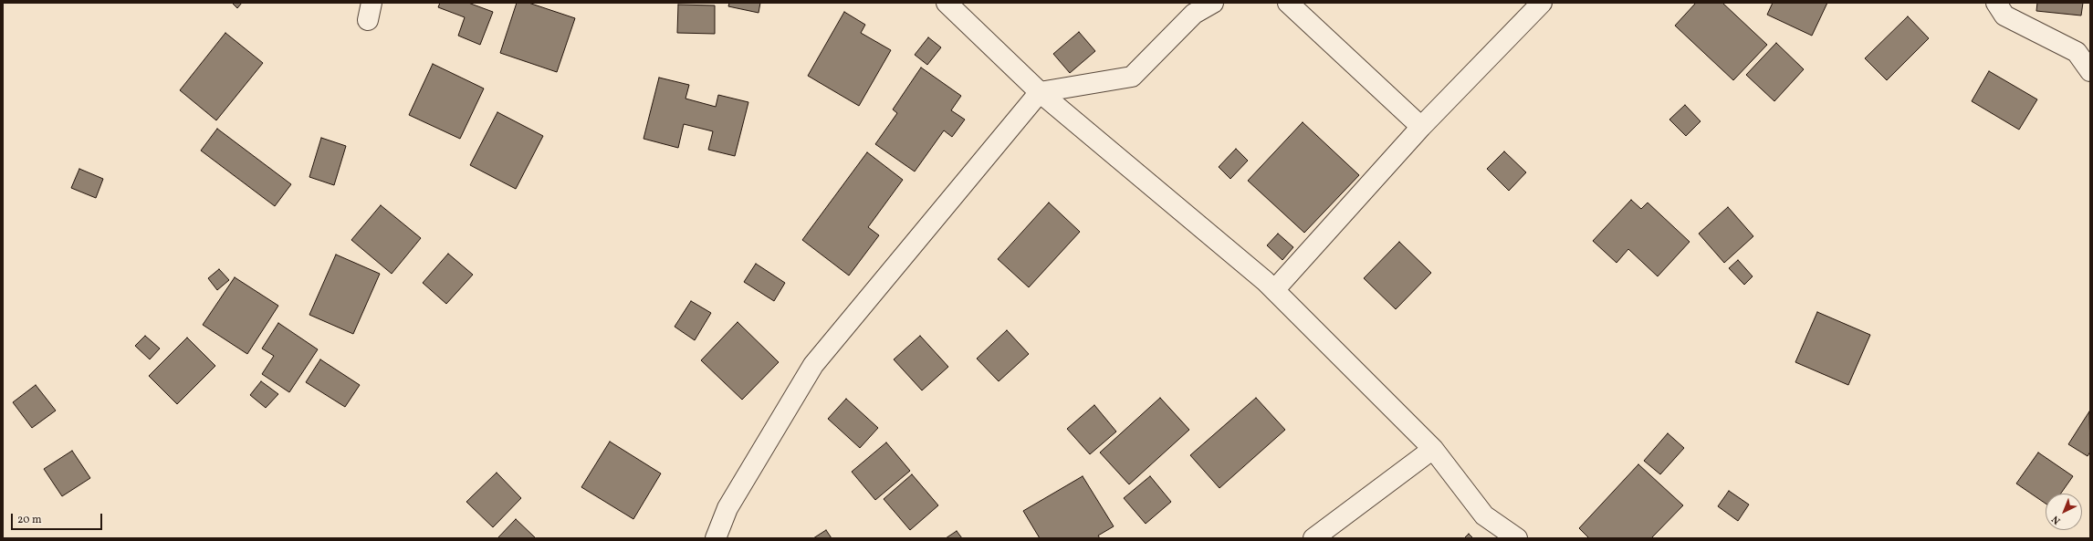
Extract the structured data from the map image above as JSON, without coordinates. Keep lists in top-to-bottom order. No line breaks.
{"scale_bar":"20 m","north":"bottom left"}
